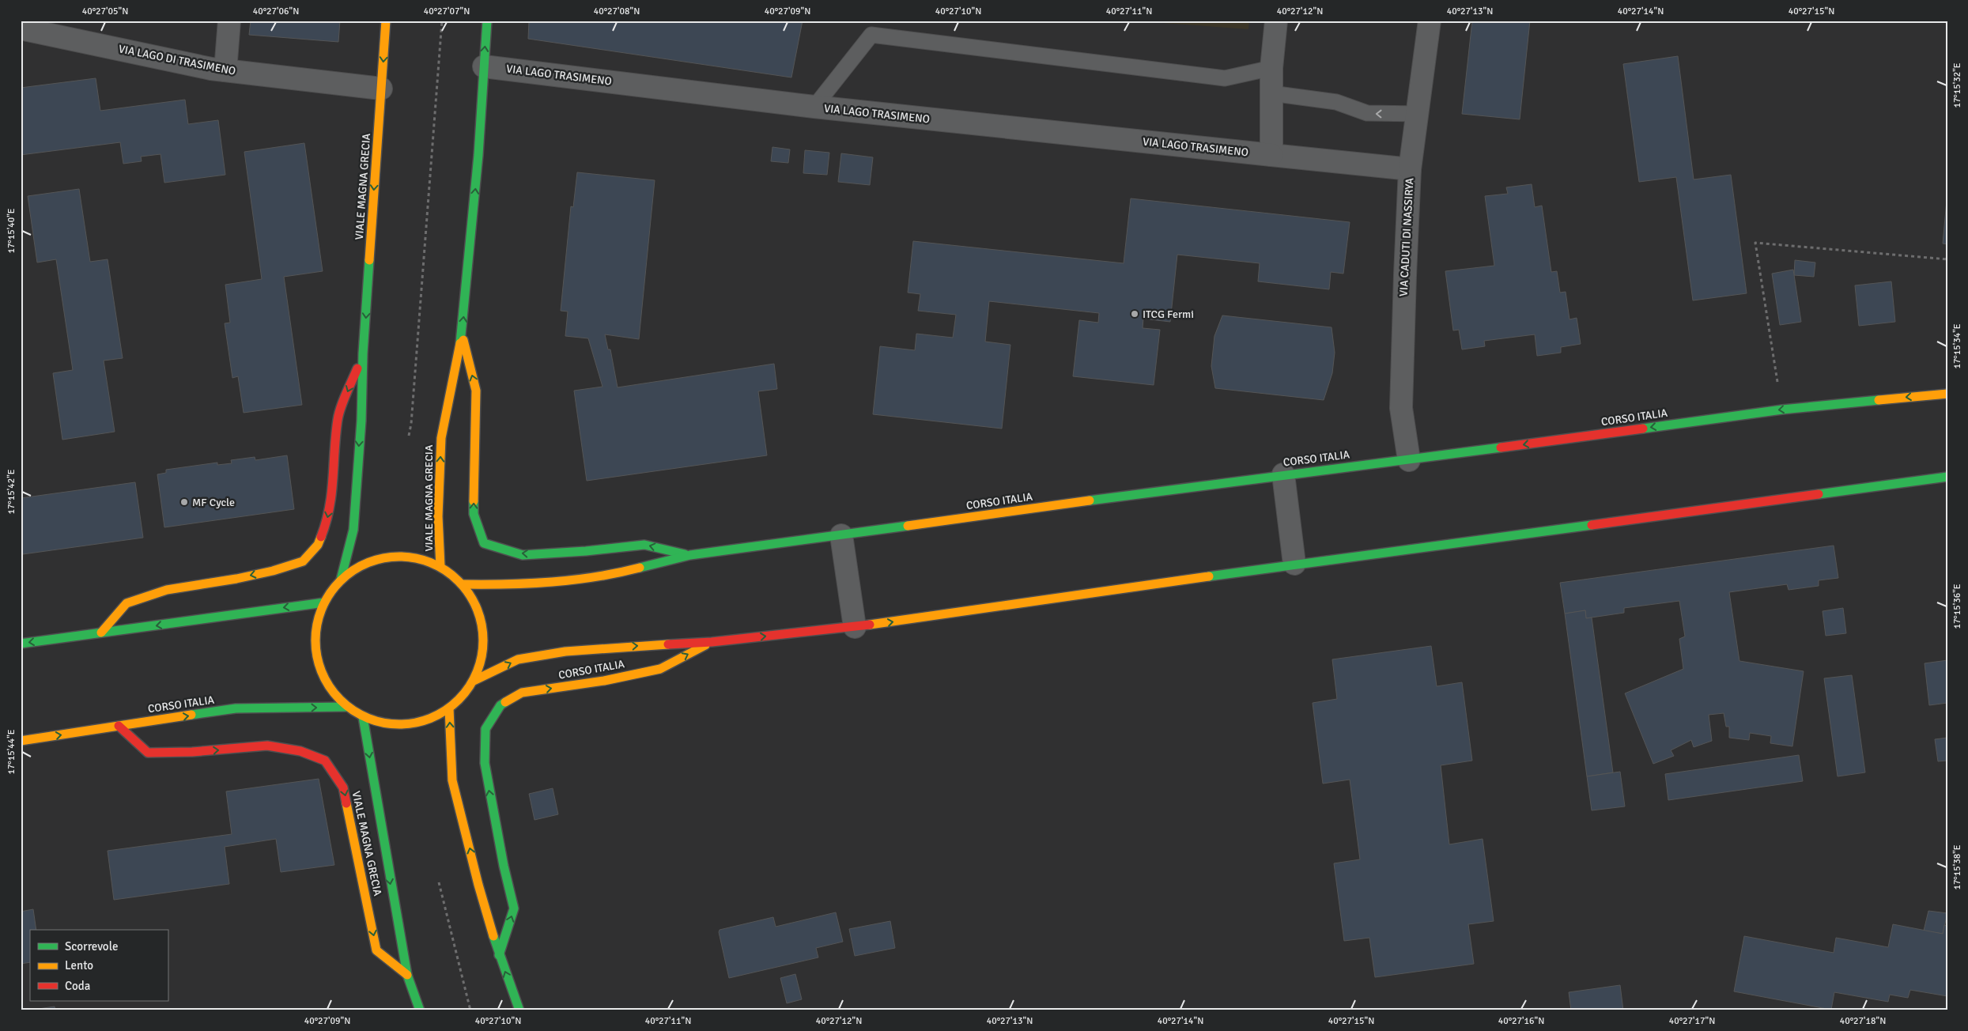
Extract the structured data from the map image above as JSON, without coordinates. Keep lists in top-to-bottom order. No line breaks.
{"streets":{"street":["VIA LAGO DI TRASIMENO","VIA LAGO TRASIMENO","VIALE MAGNA GRECIA","VIA CADUTI DI NASSIRYA","CORSO ITALIA"]},"crossings":[["VIA LAGO DI TRASIMENO","VIALE MAGNA GRECIA"],["VIA LAGO TRASIMENO","VIALE MAGNA GRECIA"],["VIA LAGO TRASIMENO","VIA CADUTI DI NASSIRYA"],["VIALE MAGNA GRECIA","CORSO ITALIA"],["VIA CADUTI DI NASSIRYA","CORSO ITALIA"]],"places":["ITCG Fermi","MF Cycle"],"legend":["Scorrevole","Lento","Coda"],"coordinates":["40°27'05\"N","40°27'06\"N","40°27'07\"N","40°27'08\"N","40°27'09\"N","40°27'10\"N","40°27'11\"N","40°27'12\"N","40°27'13\"N","40°27'14\"N","40°27'15\"N","17°15'32\"E","17°15'40\"E","17°15'34\"E","17°15'42\"E","17°15'36\"E","17°15'44\"E","17°15'38\"E","40°27'16\"N","40°27'17\"N","40°27'18\"N"]}
